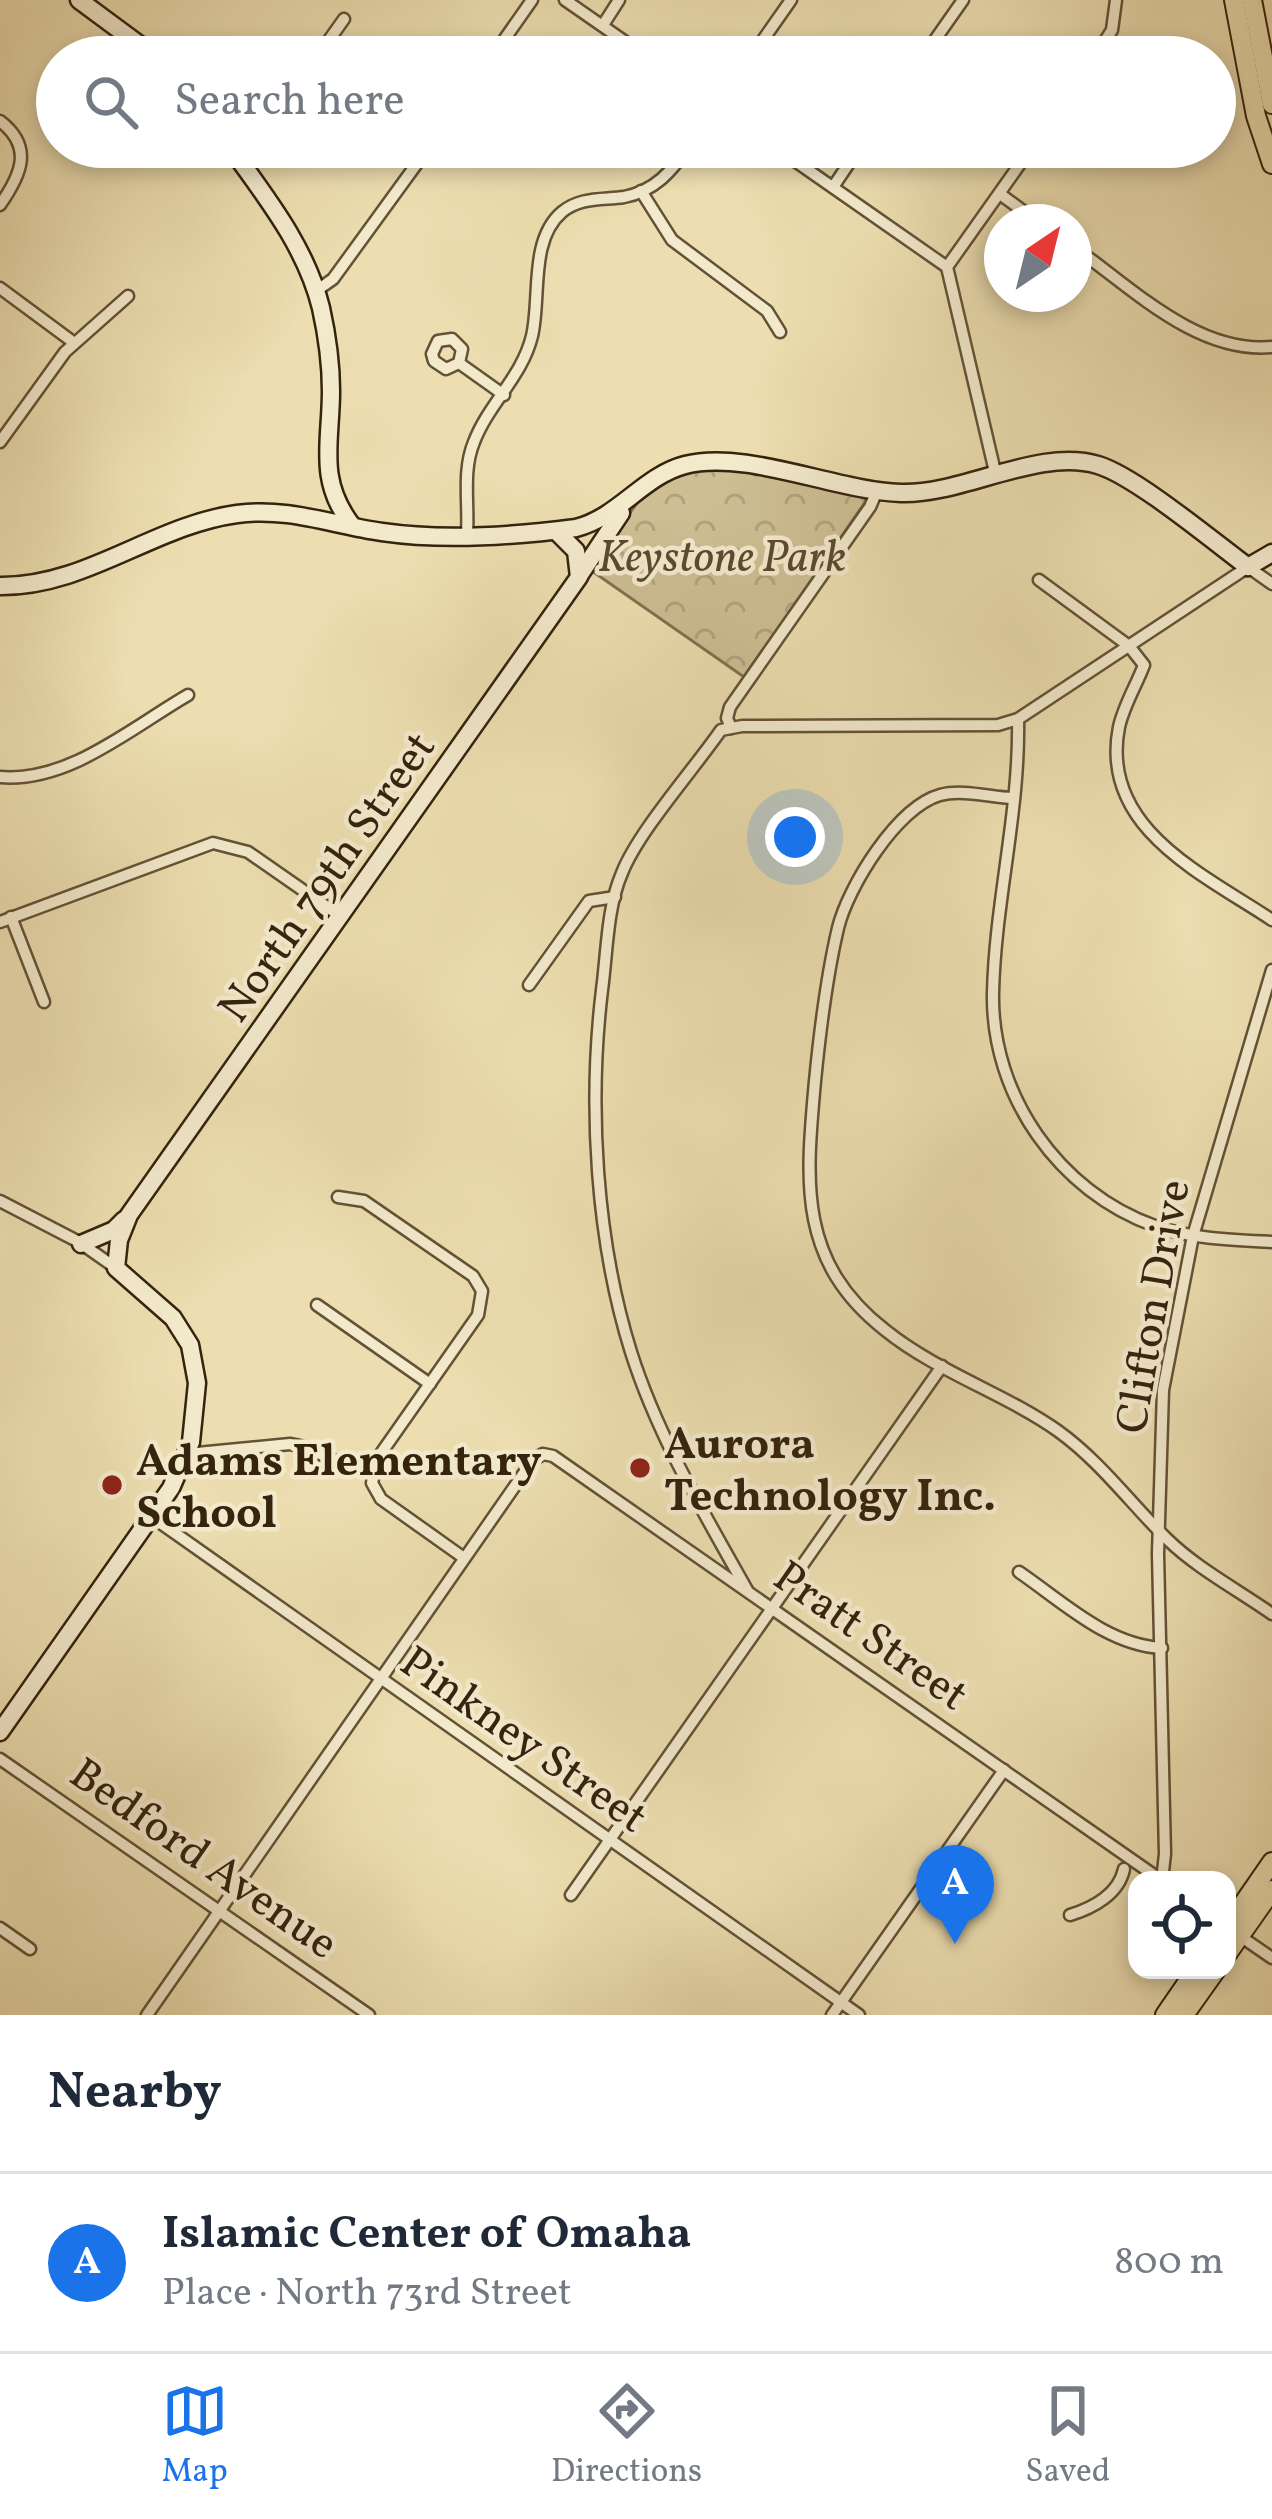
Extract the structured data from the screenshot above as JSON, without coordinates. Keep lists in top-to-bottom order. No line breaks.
{"streets":{"street":["North 79th Street","Clifton Drive","Pratt Street","Pinkney Street","Bedford Avenue"]},"parks":["Keystone Park"],"places":["Aurora Technology Inc.","Adams Elementary School"],"north":"top right","page":{"search":"Search here","pins":"A","heading":"Nearby","list":[{"mark":"A","name":"Islamic Center of Omaha","note":"Place · North 73rd Street","value":"800 m"}],"nav":["Map","Directions","Saved"]}}
